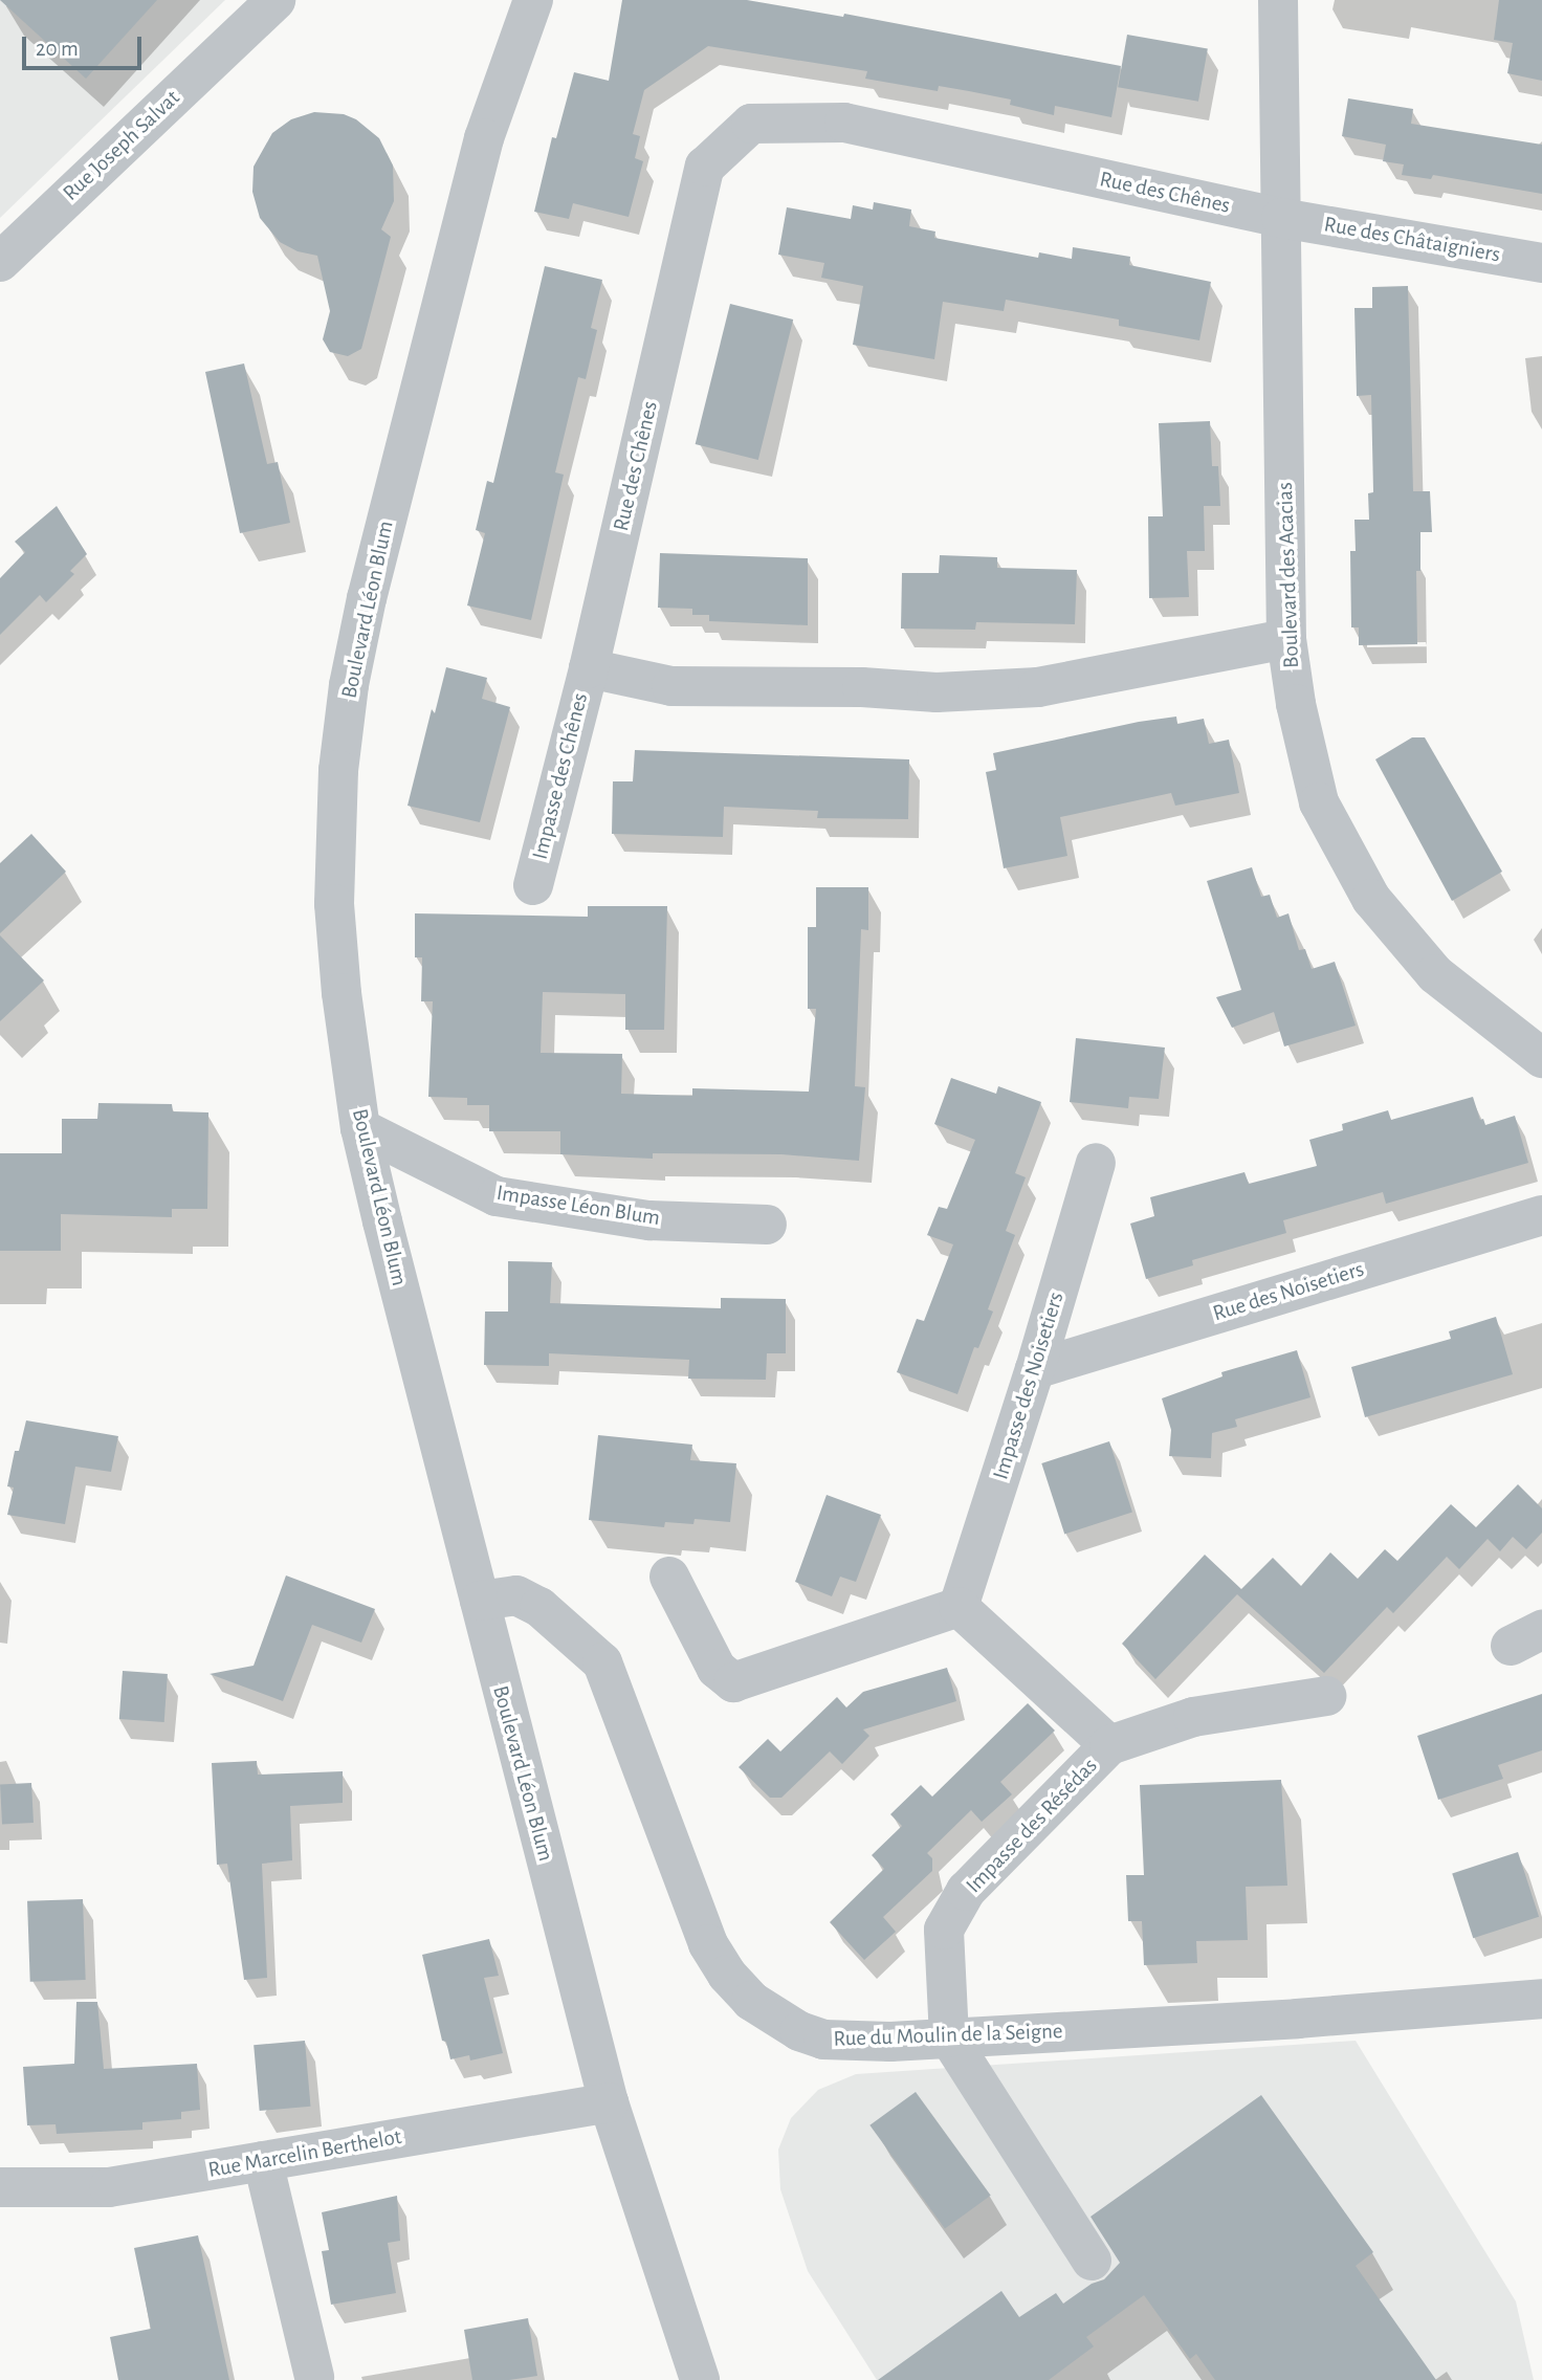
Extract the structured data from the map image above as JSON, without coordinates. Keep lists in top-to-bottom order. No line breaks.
{"streets":{"street":["Rue Joseph Salvat","Rue des Chênes","Rue des Châtaigniers","Boulevard des Acacias","Boulevard Léon Blum","Impasse des Chênes","Impasse Léon Blum","Rue des Noisetiers","Impasse des Noisetiers","Impasse des Résédas","Rue du Moulin de la Seigne","Rue Marcelin Berthelot"]},"crossings":[["Rue des Chênes","Rue des Châtaigniers"],["Rue des Chênes","Boulevard des Acacias"],["Rue des Chênes","Impasse des Chênes"],["Rue des Châtaigniers","Boulevard des Acacias"],["Boulevard Léon Blum","Impasse Léon Blum"],["Boulevard Léon Blum","Rue du Moulin de la Seigne"],["Boulevard Léon Blum","Rue Marcelin Berthelot"],["Rue des Noisetiers","Impasse des Noisetiers"],["Impasse des Résédas","Rue du Moulin de la Seigne"]],"scale_bar":"20 m"}
